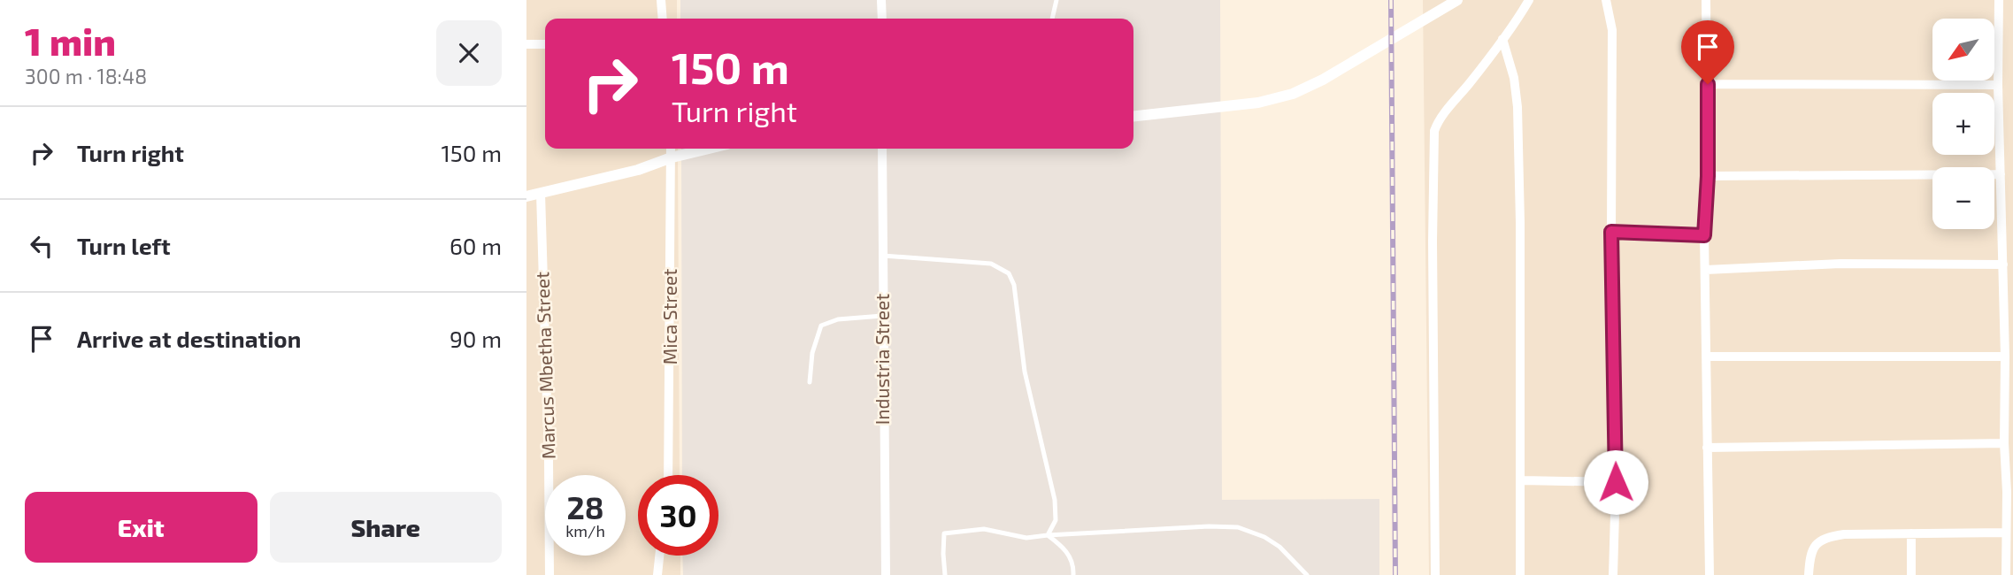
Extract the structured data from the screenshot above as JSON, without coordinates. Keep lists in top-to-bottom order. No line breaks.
{"streets":{"street":["Mica Street","Industria Street","Marcus Mbetha Street"]},"north":"bottom left","page":{"heading":["1 min","300 m · 18:48"],"map_buttons":["+","−"],"turn":["150 m","Turn right"],"list":[{"name":"Turn right","value":"150 m"},{"name":"Turn left","value":"60 m"},{"name":"Arrive at destination","value":"90 m"}],"speed":"28 km/h","limit":"30","buttons":["Exit","Share"]}}
